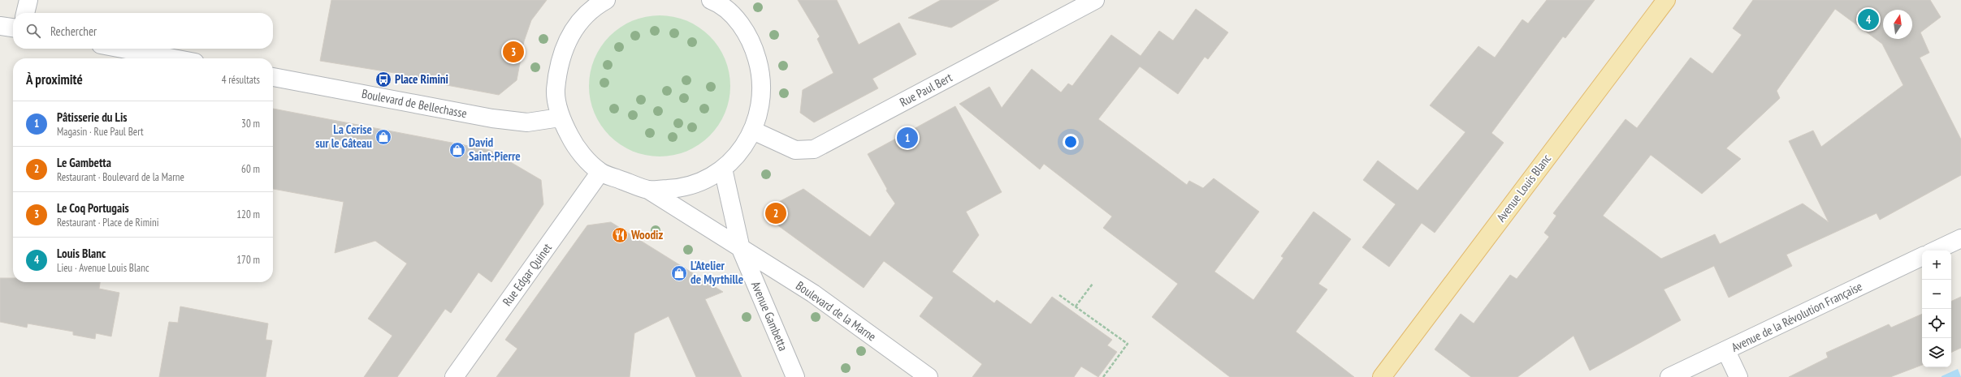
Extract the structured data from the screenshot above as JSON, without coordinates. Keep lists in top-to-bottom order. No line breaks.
{"streets":{"main road":["Avenue Louis Blanc"],"street":["Rue Paul Bert","Boulevard de Bellechasse","Rue Edgar Quinet","Boulevard de la Marne","Avenue Gambetta","Avenue de la Révolution Française"]},"crossings":[["Boulevard de la Marne","Avenue Gambetta"]],"places":{"bus stop":["Place Rimini"],"shop":["La Cerise sur le Gâteau","David Saint-Pierre","L'Atelier de Myrthille"],"restaurant":["Woodiz"]},"north":"top","page":{"pins":["4","3","1","2"],"search":"Rechercher","heading":["À proximité","4 résultats"],"list":[{"mark":"1","name":"Pâtisserie du Lis","note":"Magasin · Rue Paul Bert","value":"30 m"},{"mark":"2","name":"Le Gambetta","note":"Restaurant · Boulevard de la Marne","value":"60 m"},{"mark":"3","name":"Le Coq Portugais","note":"Restaurant · Place de Rimini","value":"120 m"},{"mark":"4","name":"Louis Blanc","note":"Lieu · Avenue Louis Blanc","value":"170 m"}],"map_buttons":["+","−"]}}
